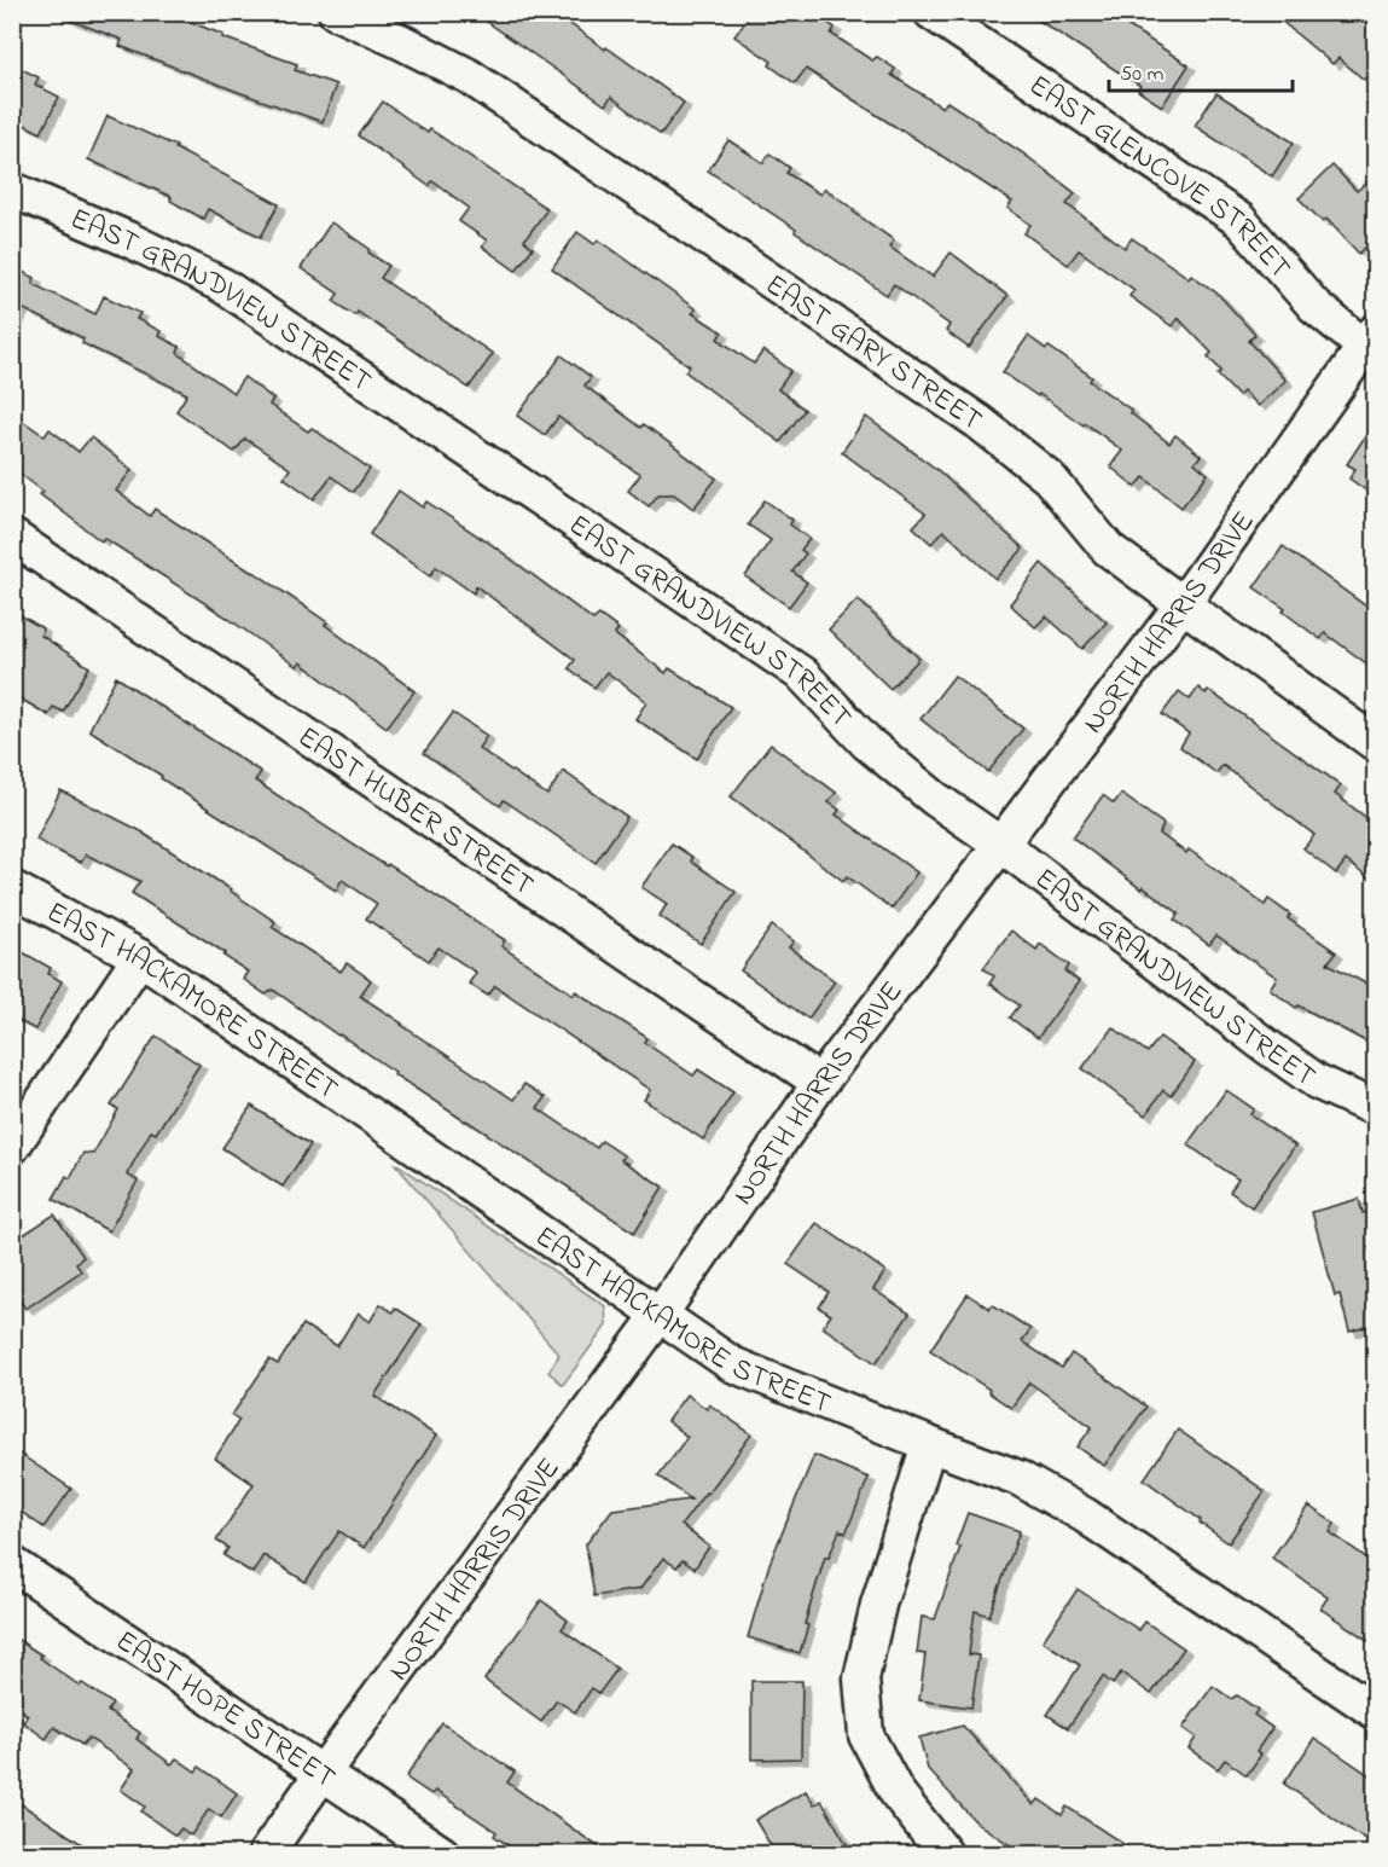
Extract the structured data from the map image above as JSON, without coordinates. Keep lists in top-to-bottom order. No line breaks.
{"streets":{"street":["EAST GLENCOVE STREET","EAST GRANDVIEW STREET","EAST GARY STREET","NORTH HARRIS DRIVE","EAST HUBER STREET","EAST HACKAMORE STREET","EAST HOPE STREET"]},"crossings":[["EAST GLENCOVE STREET","NORTH HARRIS DRIVE"],["EAST GRANDVIEW STREET","NORTH HARRIS DRIVE"],["EAST GARY STREET","NORTH HARRIS DRIVE"],["NORTH HARRIS DRIVE","EAST HUBER STREET"],["NORTH HARRIS DRIVE","EAST HACKAMORE STREET"],["NORTH HARRIS DRIVE","EAST HOPE STREET"]],"scale_bar":"50 m"}
